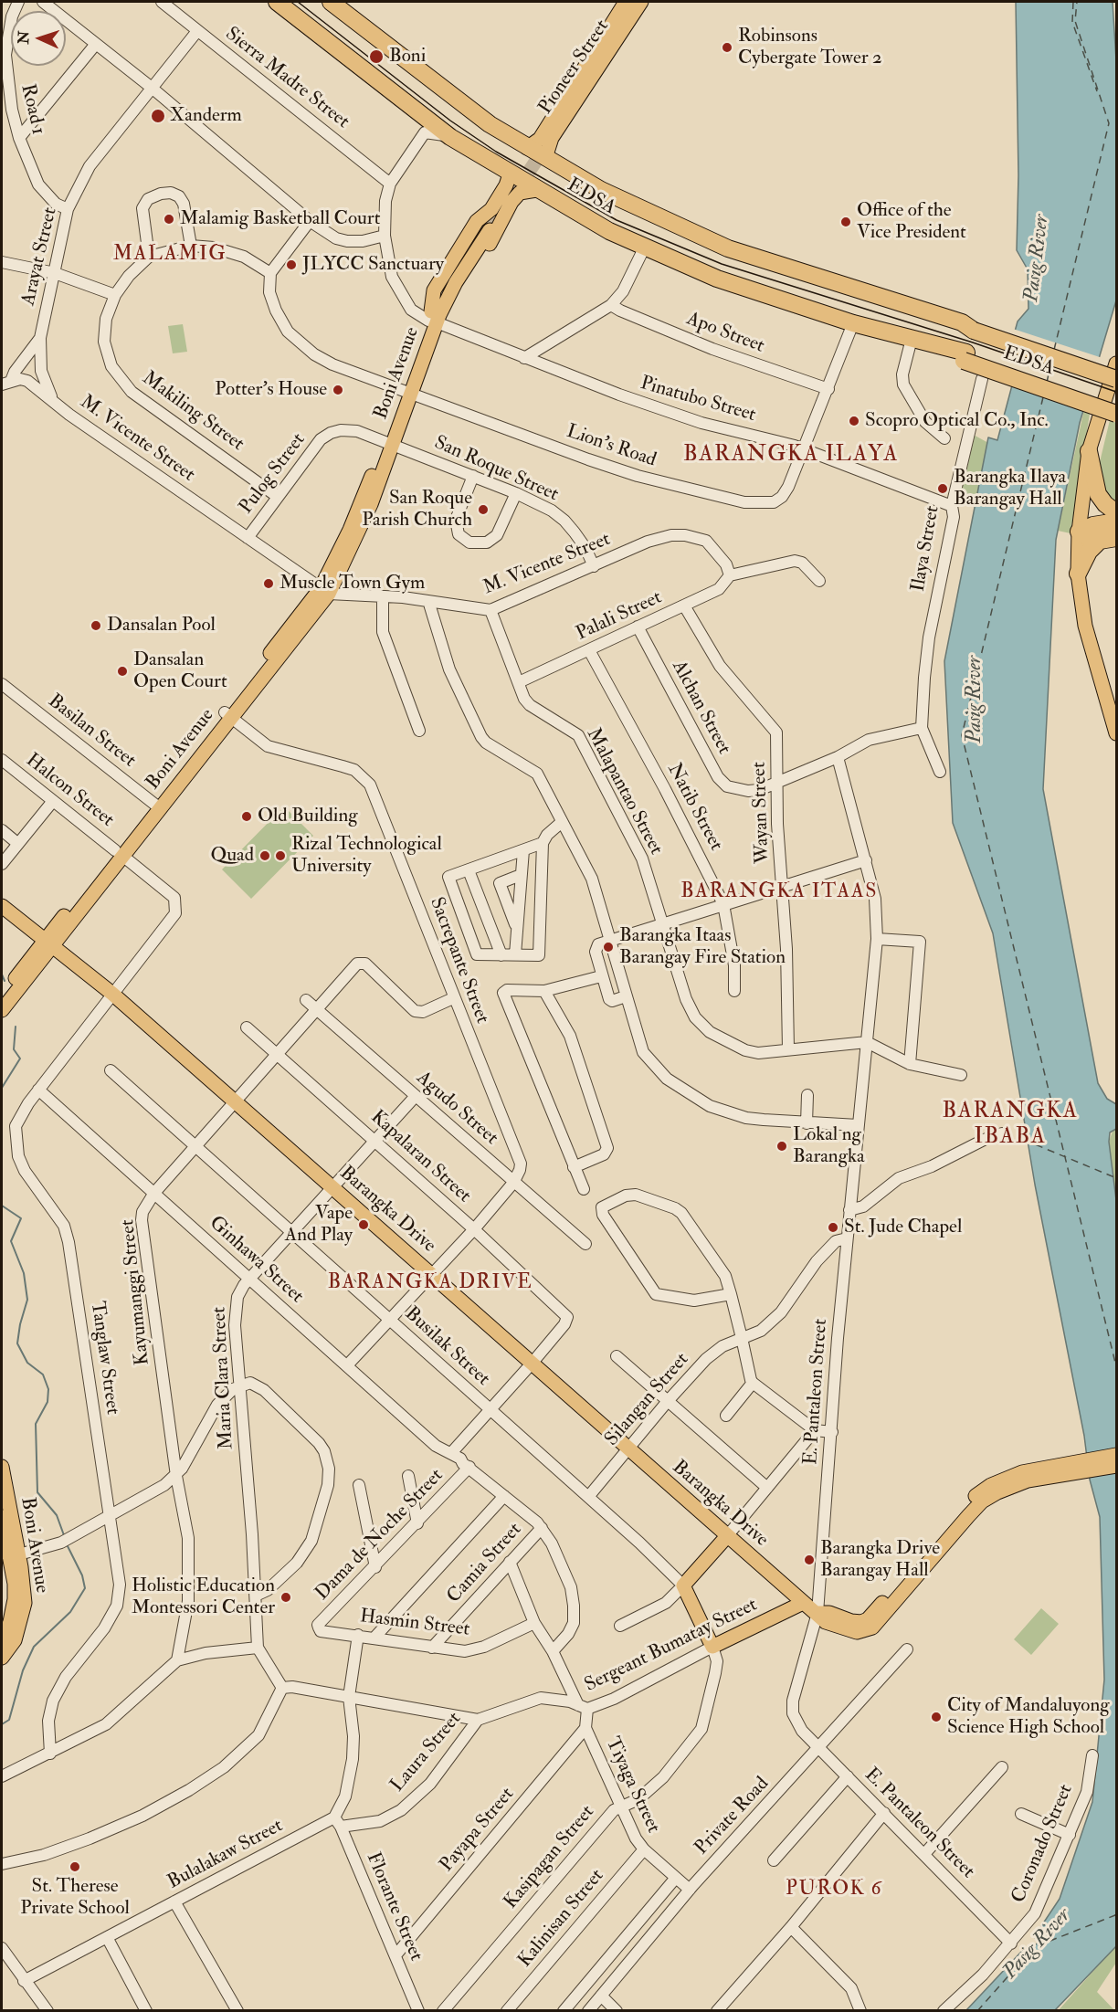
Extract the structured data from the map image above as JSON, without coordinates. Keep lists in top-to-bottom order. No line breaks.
{"streets":{"highway":["EDSA"],"main road":["Pioneer Street","Boni Avenue","Barangka Drive","Busilak Street","Sergeant Bumatay Street"],"street":["Sierra Madre Street","Road 1","Arayat Street","Apo Street","Pinatubo Street","Makiling Street","M. Vicente Street","Lion's Road","San Roque Street","Pulog Street","Ilaya Street","Palali Street","Alchan Street","Basilan Street","Halcon Street","Malapantao Street","Natib Street","Wayan Street","Sacrepante Street","Agudo Street","Kapalaran Street","Ginhawa Street","Kayumanggi Street","Tanglaw Street","Maria Clara Street","E. Pantaleon Street","Silangan Street","Dama de Noche Street","Camia Street","Hasmin Street","Laura Street","Tiyaga Street","Private Road","Payapa Street","Coronado Street","Bulalakaw Street","Kasipagan Street","Florante Street","Kalinisan Street"]},"crossings":[["Pioneer Street","EDSA"],["Sierra Madre Street","Arayat Street"],["Sierra Madre Street","Pinatubo Street"],["Road 1","Arayat Street"],["EDSA","Boni Avenue"],["EDSA","Pinatubo Street"],["EDSA","Lion's Road"],["Arayat Street","M. Vicente Street"],["Apo Street","Lion's Road"],["Boni Avenue","Pinatubo Street"],["Boni Avenue","M. Vicente Street"],["Boni Avenue","Lion's Road"],["Boni Avenue","San Roque Street"],["Boni Avenue","Pulog Street"],["Boni Avenue","Basilan Street"],["Boni Avenue","Halcon Street"],["Boni Avenue","Sacrepante Street"],["Boni Avenue","Barangka Drive"],["Pinatubo Street","Lion's Road"],["Pinatubo Street","Ilaya Street"],["Makiling Street","Lion's Road"],["Makiling Street","Pulog Street"],["M. Vicente Street","San Roque Street"],["M. Vicente Street","Pulog Street"],["M. Vicente Street","Palali Street"],["M. Vicente Street","Malapantao Street"],["San Roque Street","Pulog Street"],["Ilaya Street","Alchan Street"],["Palali Street","Alchan Street"],["Palali Street","Malapantao Street"],["Palali Street","Natib Street"],["Palali Street","Wayan Street"],["Alchan Street","Wayan Street"],["Alchan Street","E. Pantaleon Street"],["Halcon Street","Barangka Drive"],["Halcon Street","Tanglaw Street"],["Malapantao Street","Wayan Street"],["Sacrepante Street","Agudo Street"],["Sacrepante Street","Kayumanggi Street"],["Agudo Street","Kayumanggi Street"],["Agudo Street","Maria Clara Street"],["Kapalaran Street","Kayumanggi Street"],["Kapalaran Street","Maria Clara Street"],["Kapalaran Street","Dama de Noche Street"],["Barangka Drive","Kayumanggi Street"],["Barangka Drive","Tanglaw Street"],["Barangka Drive","Maria Clara Street"],["Barangka Drive","E. Pantaleon Street"],["Barangka Drive","Silangan Street"],["Barangka Drive","Dama de Noche Street"],["Barangka Drive","Sergeant Bumatay Street"],["Ginhawa Street","Kayumanggi Street"],["Ginhawa Street","Tanglaw Street"],["Ginhawa Street","Maria Clara Street"],["Ginhawa Street","Dama de Noche Street"],["Ginhawa Street","Camia Street"],["Kayumanggi Street","Busilak Street"],["Busilak Street","Maria Clara Street"],["Busilak Street","Silangan Street"],["Busilak Street","Dama de Noche Street"],["Busilak Street","Sergeant Bumatay Street"],["Busilak Street","Kasipagan Street"],["Maria Clara Street","Sergeant Bumatay Street"],["E. Pantaleon Street","Silangan Street"],["E. Pantaleon Street","Private Road"],["E. Pantaleon Street","Coronado Street"],["Dama de Noche Street","Hasmin Street"],["Camia Street","Hasmin Street"],["Sergeant Bumatay Street","Laura Street"],["Sergeant Bumatay Street","Tiyaga Street"],["Sergeant Bumatay Street","Kasipagan Street"],["Laura Street","Bulalakaw Street"],["Laura Street","Florante Street"],["Tiyaga Street","Private Road"],["Tiyaga Street","Payapa Street"],["Tiyaga Street","Kasipagan Street"],["Tiyaga Street","Kalinisan Street"],["Payapa Street","Florante Street"],["Bulalakaw Street","Florante Street"]],"districts":["MALAMIG","BARANGKA ILAYA","BARANGKA ITAAS","BARANGKA IBABA","BARANGKA DRIVE","PUROK 6"],"water":["Pasig River"],"places":["Robinsons Cybergate Tower 2","Boni","Xanderm","Malamig Basketball Court","Office of the Vice President","JLYCC Sanctuary","Potter's House","Scopro Optical Co., Inc.","Barangka Ilaya Barangay Hall","San Roque Parish Church","Muscle Town Gym","Dansalan Pool","Dansalan Open Court","Old Building","Quad","Rizal Technological University","Barangka Itaas Barangay Fire Station","Lokal ng Barangka","Vape And Play","St. Jude Chapel","Barangka Drive Barangay Hall","Holistic Education Montessori Center","City of Mandaluyong Science High School","St. Therese Private School"],"north":"left"}
